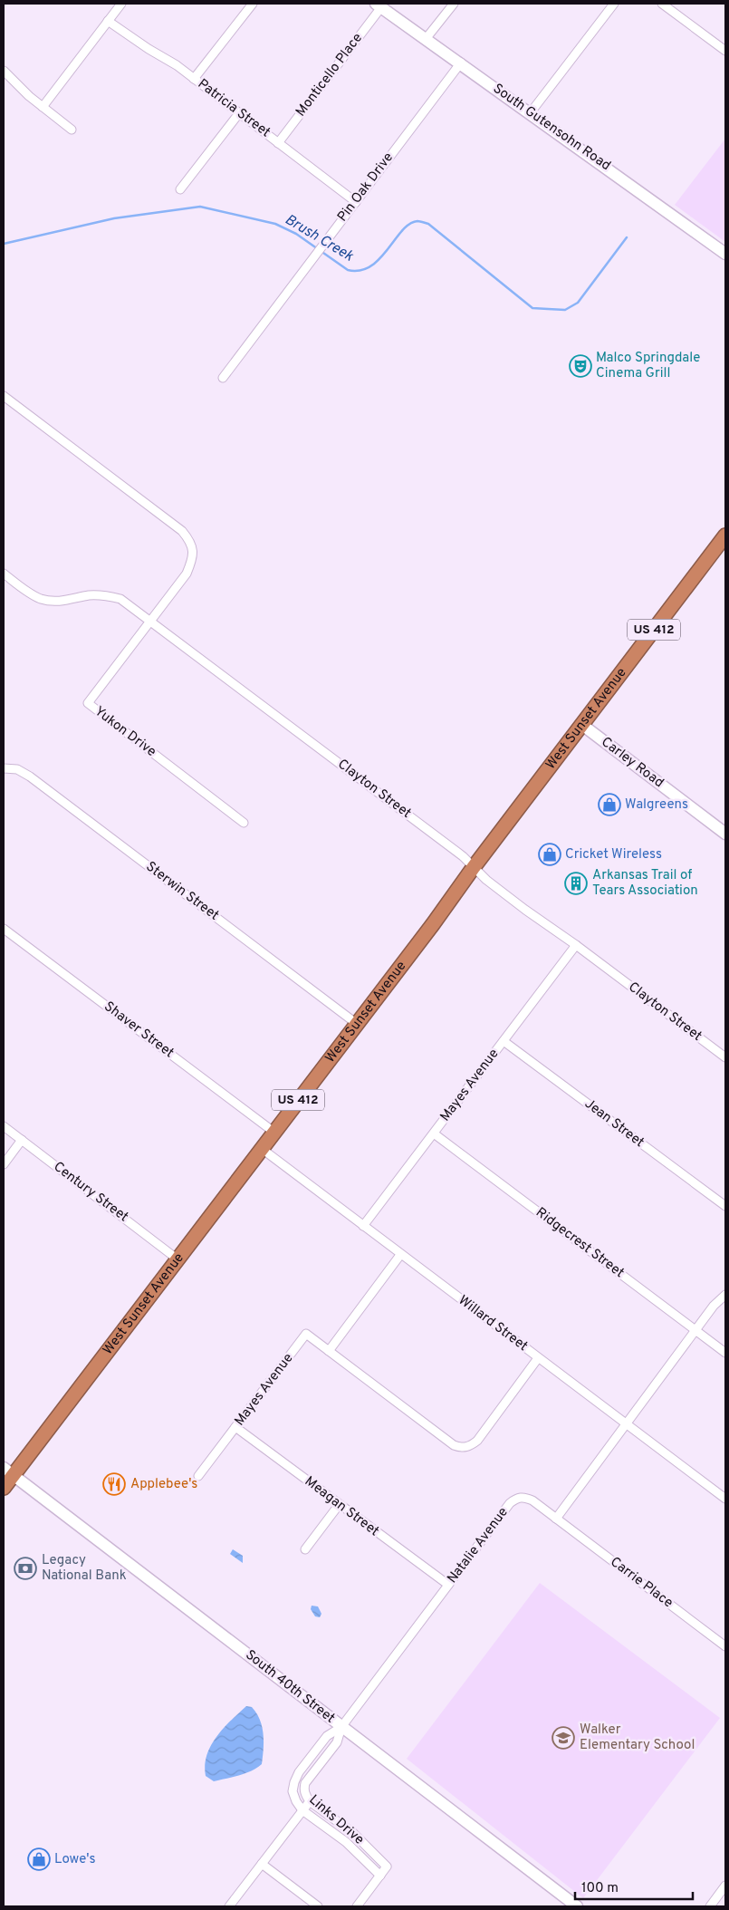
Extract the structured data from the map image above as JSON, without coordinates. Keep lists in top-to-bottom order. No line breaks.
{"streets":{"highway":["US 412","West Sunset Avenue"],"street":["Monticello Place","Patricia Street","South Gutensohn Road","Pin Oak Drive","Yukon Drive","Carley Road","Clayton Street","Sterwin Street","Shaver Street","Mayes Avenue","Jean Street","Century Street","Ridgecrest Street","Willard Street","Meagan Street","Natalie Avenue","Carrie Place","South 40th Street","Links Drive"]},"crossings":[["Monticello Place","Patricia Street"],["Monticello Place","South Gutensohn Road"],["Patricia Street","Pin Oak Drive"],["South Gutensohn Road","Pin Oak Drive"],["West Sunset Avenue","Carley Road"],["West Sunset Avenue","Clayton Street"],["West Sunset Avenue","Sterwin Street"],["West Sunset Avenue","Shaver Street"],["West Sunset Avenue","Century Street"],["West Sunset Avenue","Willard Street"],["West Sunset Avenue","South 40th Street"],["Yukon Drive","Clayton Street"],["Clayton Street","Mayes Avenue"],["Mayes Avenue","Jean Street"],["Mayes Avenue","Ridgecrest Street"],["Mayes Avenue","Willard Street"],["Mayes Avenue","Meagan Street"],["Meagan Street","Natalie Avenue"],["Natalie Avenue","Carrie Place"],["Natalie Avenue","South 40th Street"],["Natalie Avenue","Links Drive"],["South 40th Street","Links Drive"]],"water":["Brush Creek"],"places":{"theatre":["Malco Springdale Cinema Grill"],"shop":["Walgreens","Cricket Wireless","Lowe's"],"building":["Arkansas Trail of Tears Association"],"restaurant":["Applebee's"],"bank":["Legacy National Bank"],"school or university":["Walker Elementary School"]},"scale_bar":"100 m"}
